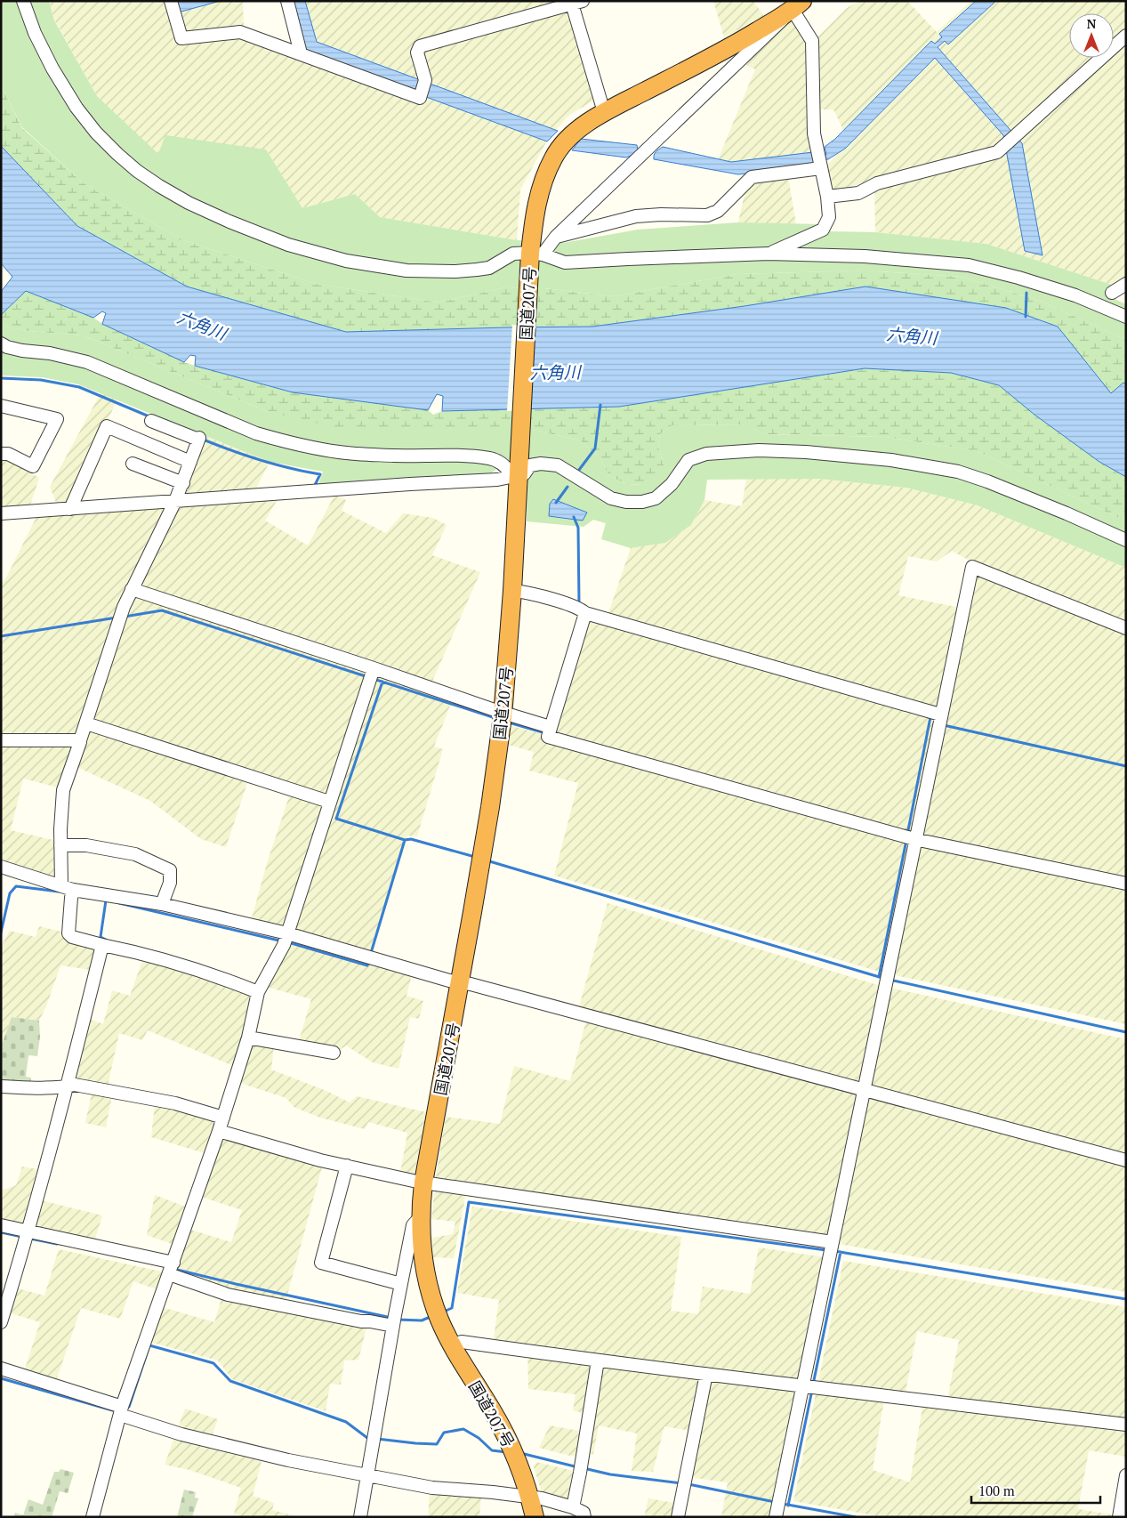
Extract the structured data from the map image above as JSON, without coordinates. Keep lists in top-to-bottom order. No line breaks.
{"streets":{"highway":["国道207号"]},"water":["六角川"],"scale_bar":"100 m","north":"top"}
